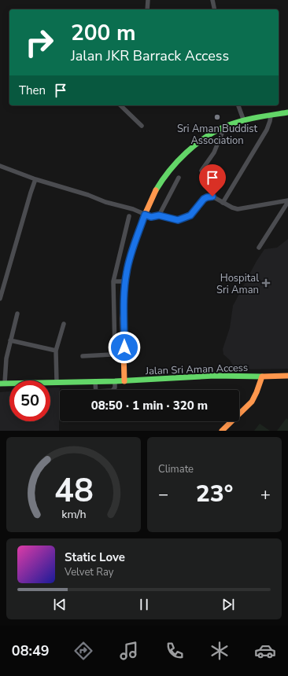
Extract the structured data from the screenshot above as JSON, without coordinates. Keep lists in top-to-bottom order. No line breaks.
{"streets":{"main road":["Jalan Sri Aman Access"]},"places":{"other":["Sri Aman Buddist Association"],"health":["Hospital Sri Aman"]},"page":{"turn":["200 m","Jalan JKR Barrack Access"],"then":"Then","limit":"50","trip":"08:50 · 1 min · 320 m","tile":"Climate","heat":["−","23°","+"],"song":["Static Love","Velvet Ray"],"tabs":"08:49","gauge":["48","km/h"]}}
